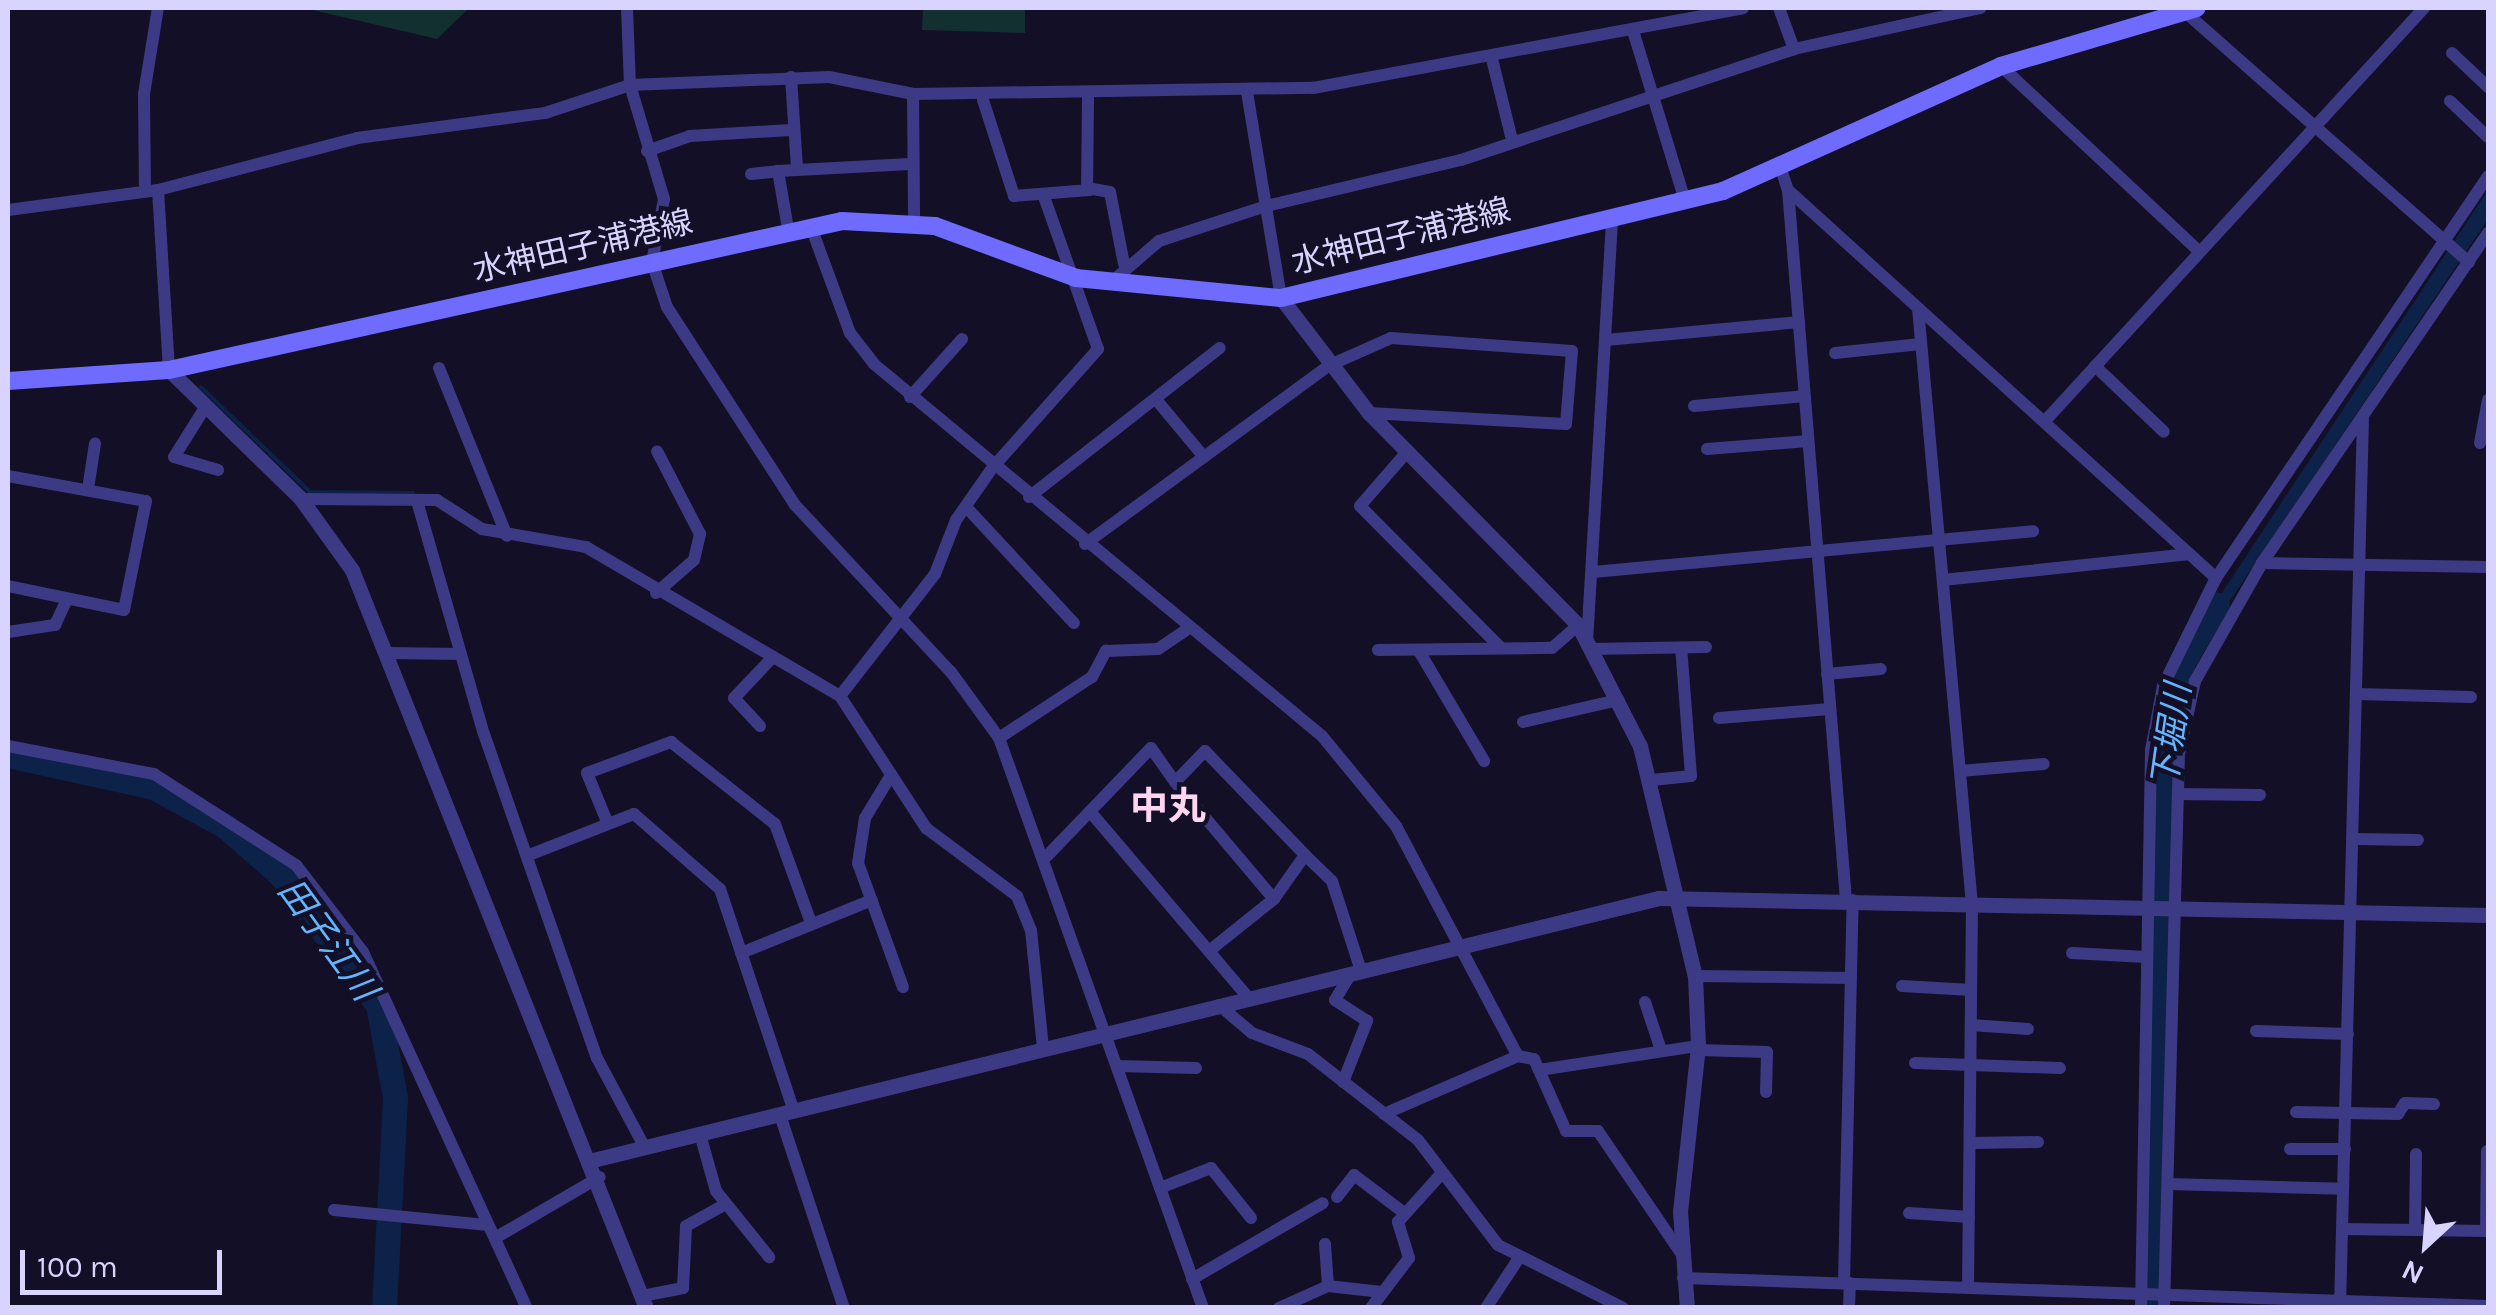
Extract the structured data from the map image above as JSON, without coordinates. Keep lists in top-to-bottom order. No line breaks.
{"streets":{"main road":["水神田子浦港線"]},"districts":["中丸"],"water":["下堀川","田子江川"],"scale_bar":"100 m","north":"bottom left"}
